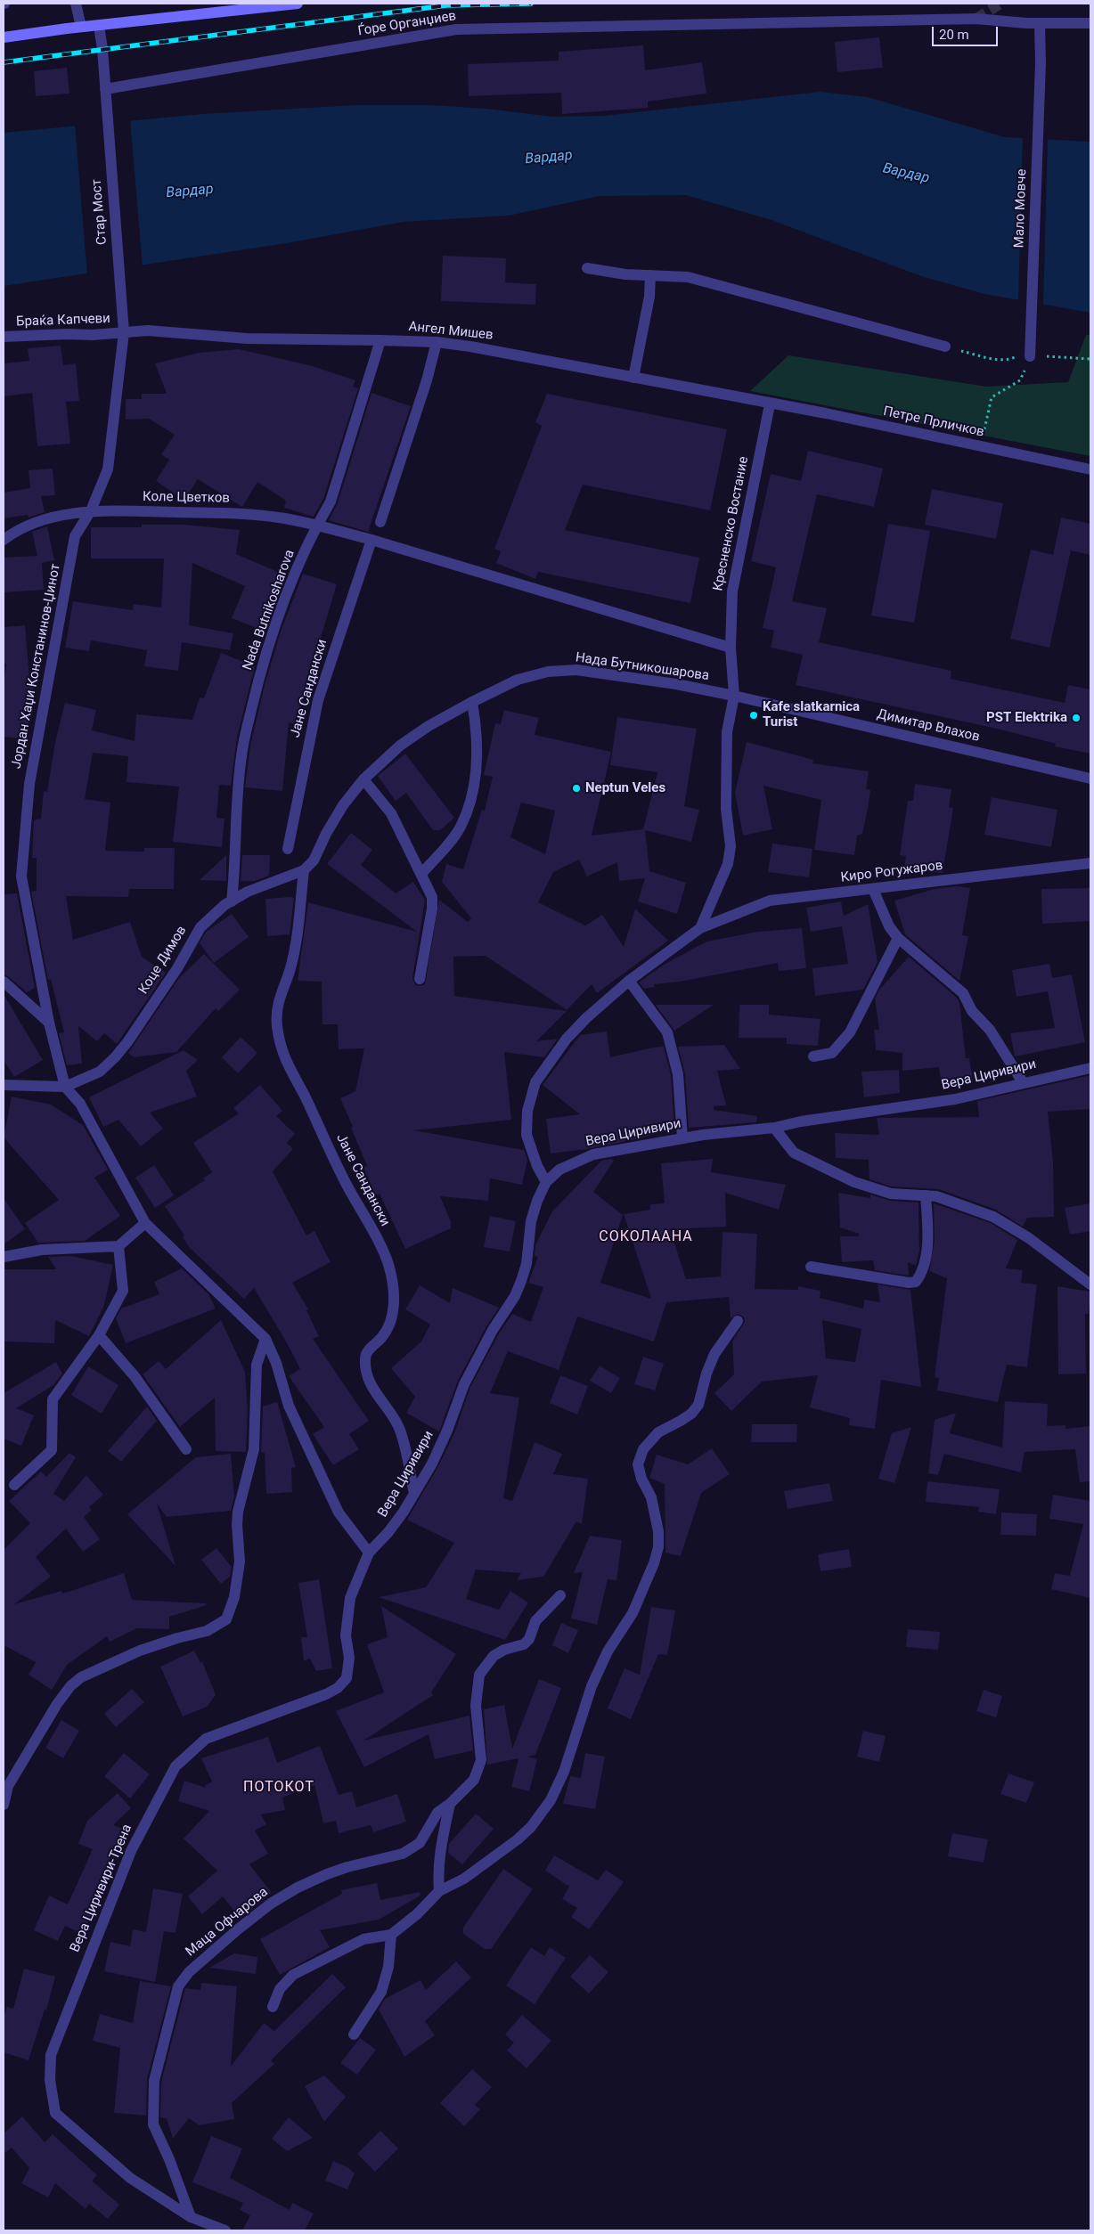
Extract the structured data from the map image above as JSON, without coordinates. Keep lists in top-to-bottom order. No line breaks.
{"streets":{"street":["Ѓоре Органџиев","Мало Мовче","Стар Мост","Браќа Капчеви","Ангел Мишев","Петре Прличков","Коле Цветков","Кресненско Востание","Nada Butnikosharova","Јордан Хаџи Констанинов-Џинот","Нада Бутникошарова","Јане Сандански","Димитар Влахов","Киро Рогужаров","Коце Димов","Вера Циривири","Вера Циривири-Трена","Маца Офчарова"]},"crossings":[["Ѓоре Органџиев","Мало Мовче"],["Ѓоре Органџиев","Стар Мост"],["Стар Мост","Браќа Капчеви"],["Стар Мост","Ангел Мишев"],["Стар Мост","Јордан Хаџи Констанинов-Џинот"],["Браќа Капчеви","Ангел Мишев"],["Браќа Капчеви","Јордан Хаџи Констанинов-Џинот"],["Ангел Мишев","Петре Прличков"],["Ангел Мишев","Кресненско Востание"],["Ангел Мишев","Nada Butnikosharova"],["Ангел Мишев","Јордан Хаџи Констанинов-Џинот"],["Петре Прличков","Кресненско Востание"],["Коле Цветков","Кресненско Востание"],["Коле Цветков","Nada Butnikosharova"],["Коле Цветков","Јордан Хаџи Констанинов-Џинот"],["Коле Цветков","Јане Сандански"],["Кресненско Востание","Нада Бутникошарова"],["Кресненско Востание","Димитар Влахов"],["Кресненско Востание","Киро Рогужаров"],["Nada Butnikosharova","Коце Димов"],["Јордан Хаџи Констанинов-Џинот","Коце Димов"],["Јордан Хаџи Констанинов-Џинот","Вера Циривири"],["Јордан Хаџи Констанинов-Џинот","Вера Циривири-Трена"],["Нада Бутникошарова","Јане Сандански"],["Нада Бутникошарова","Димитар Влахов"],["Нада Бутникошарова","Коце Димов"],["Јане Сандански","Коце Димов"],["Јане Сандански","Вера Циривири"],["Вера Циривири","Вера Циривири-Трена"],["Вера Циривири-Трена","Маца Офчарова"]],"districts":["СОКОЛААНА","ПОТОКОТ"],"water":["Вардар"],"places":["Kafe slatkarnica Turist","PST Elektrika","Neptun Veles"],"scale_bar":"20 m"}
